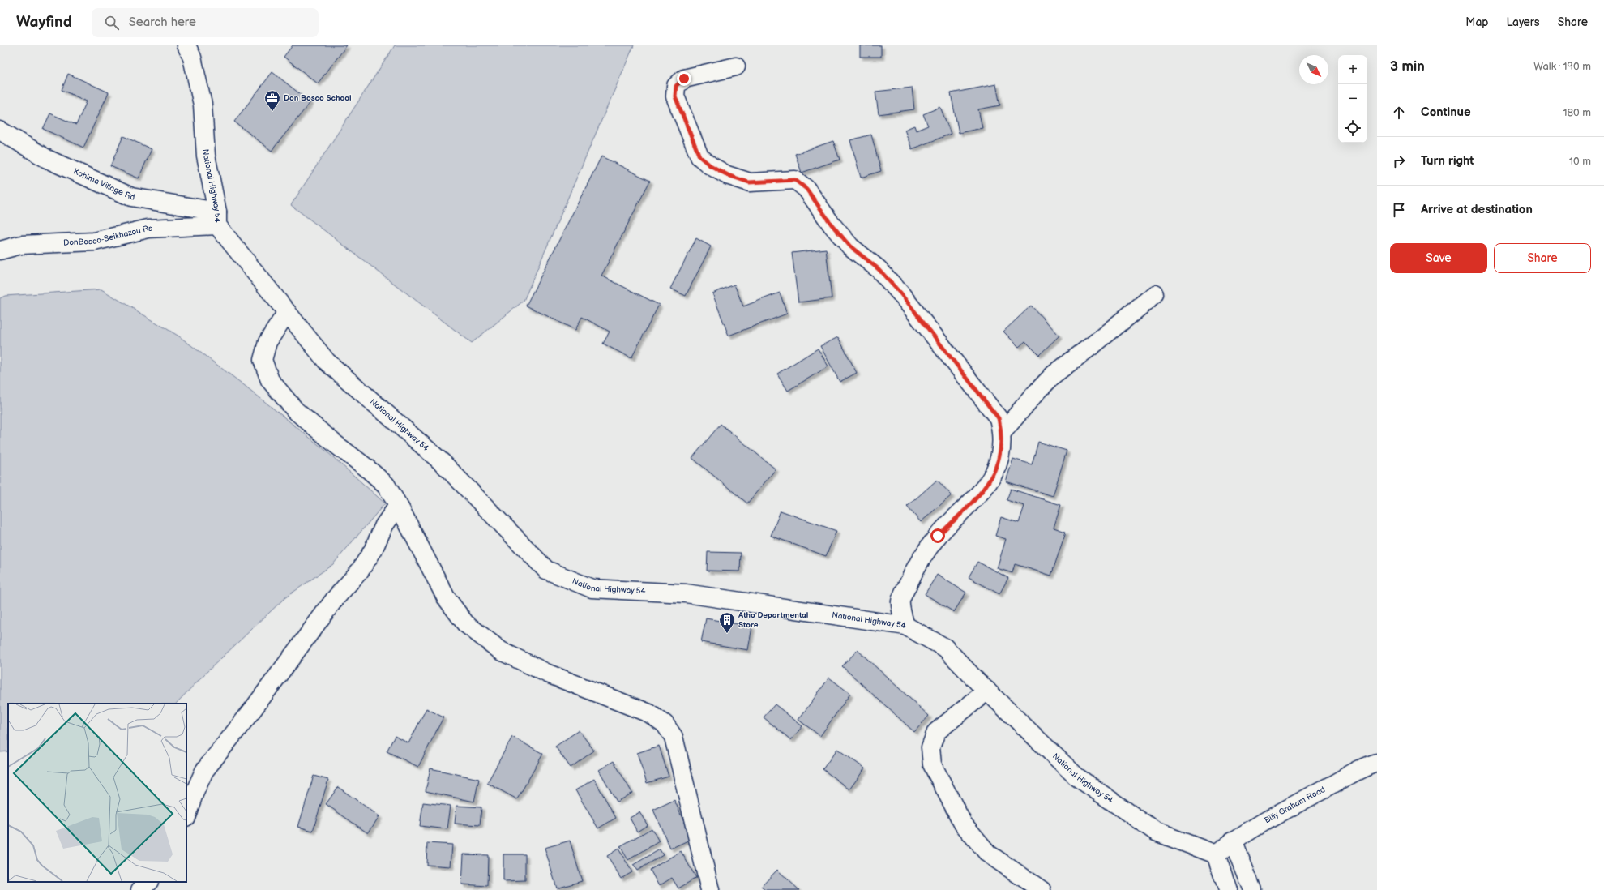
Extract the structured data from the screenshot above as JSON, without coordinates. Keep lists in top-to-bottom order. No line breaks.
{"streets":{"main road":["Kohima Village Rd","National Highway 54","DonBosco-Seikhazou Rs","Billy Graham Road"]},"crossings":[["Kohima Village Rd","National Highway 54"],["Kohima Village Rd","DonBosco-Seikhazou Rs"],["National Highway 54","DonBosco-Seikhazou Rs"],["National Highway 54","Billy Graham Road"]],"places":{"office":["Don Bosco School"],"building":["Atho Departmental Store"]},"north":"bottom right","page":{"header":"Wayfind","search":"Search here","nav":["Map","Layers","Share"],"heading":["3 min","Walk · 190 m"],"map_buttons":["+","−"],"list":[["Continue","180 m"],["Turn right","10 m"],"Arrive at destination"],"buttons":["Save","Share"]}}
